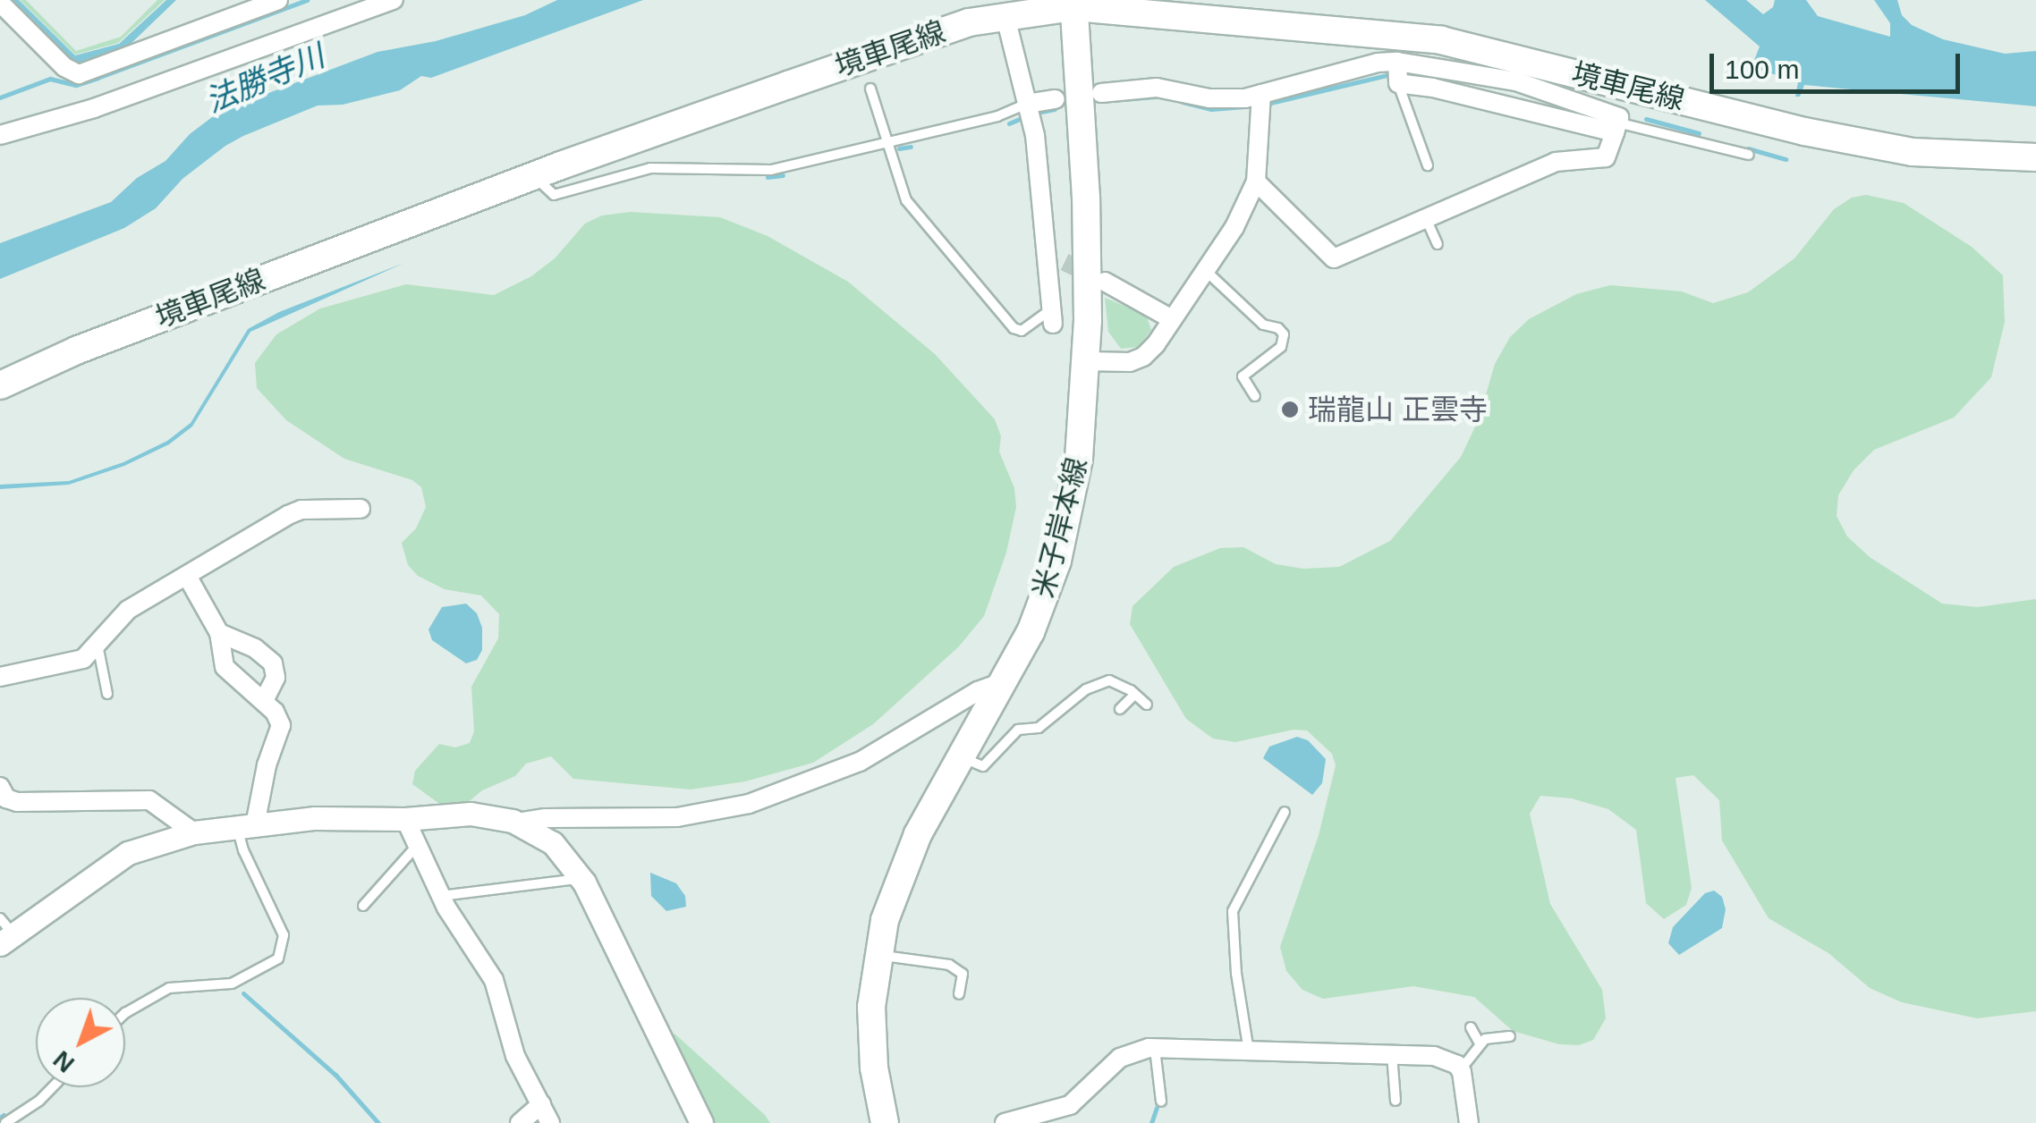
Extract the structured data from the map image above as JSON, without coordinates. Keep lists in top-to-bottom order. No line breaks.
{"streets":{"main road":["境車尾線","米子岸本線"]},"crossings":[["境車尾線","米子岸本線"]],"water":["法勝寺川"],"places":["瑞龍山 正雲寺"],"scale_bar":"100 m","north":"bottom left"}
